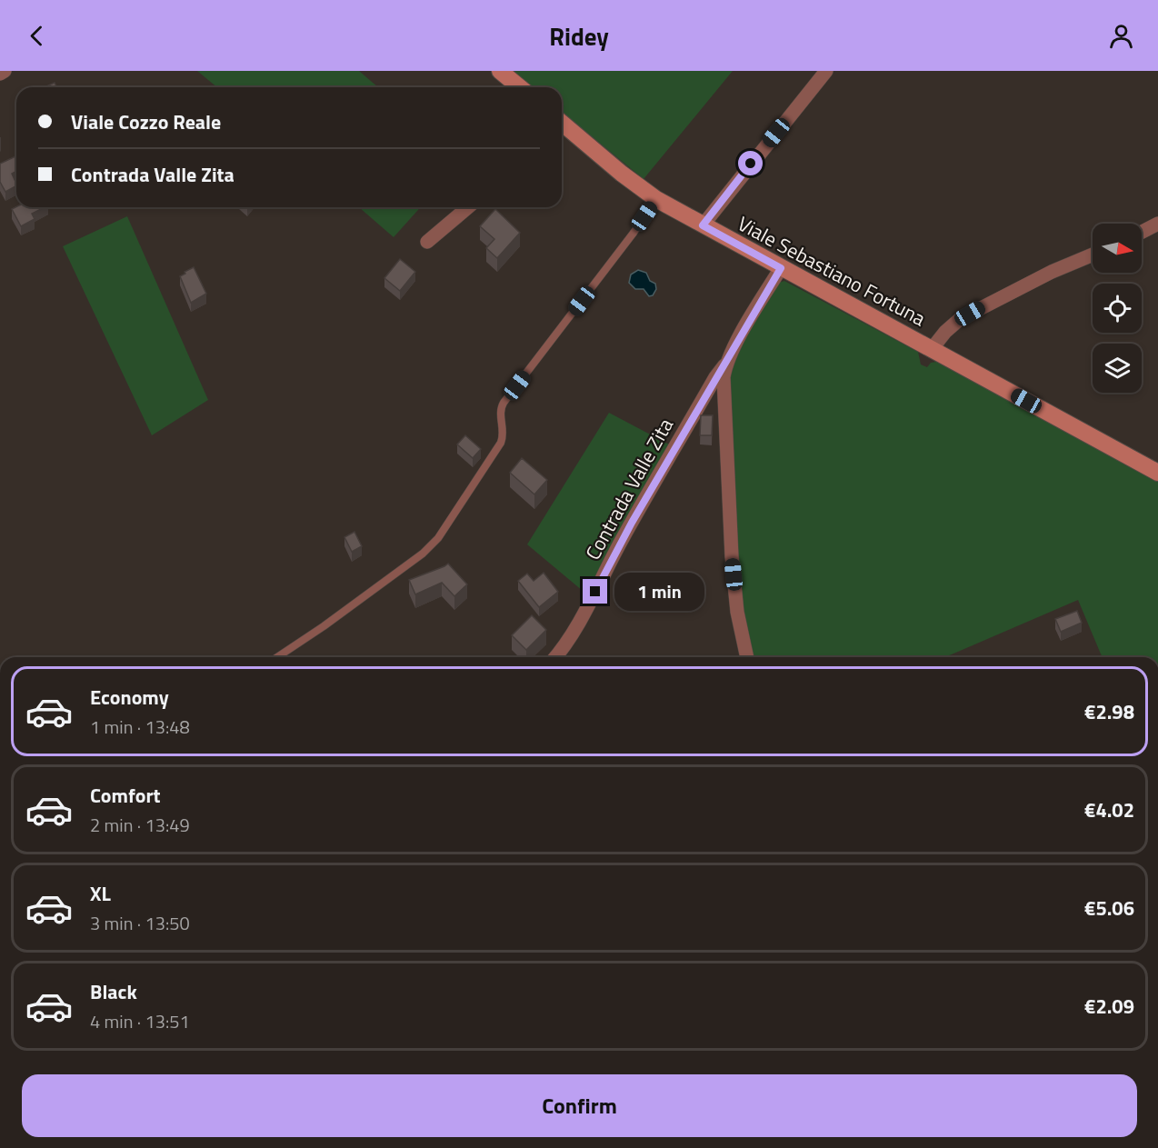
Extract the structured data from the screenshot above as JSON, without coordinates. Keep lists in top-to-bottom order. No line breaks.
{"streets":{"street":["Viale Sebastiano Fortuna","Contrada Valle Zita"]},"crossings":[["Viale Sebastiano Fortuna","Contrada Valle Zita"]],"north":"right","page":{"header":"Ridey","banner":["Viale Cozzo Reale","Contrada Valle Zita"],"bubble":"1 min","list":[{"name":"Economy","note":"1 min · 13:48","value":"€2.98"},{"name":"Comfort","note":"2 min · 13:49","value":"€4.02"},{"name":"XL","note":"3 min · 13:50","value":"€5.06"},{"name":"Black","note":"4 min · 13:51","value":"€2.09"}],"buttons":"Confirm"}}
